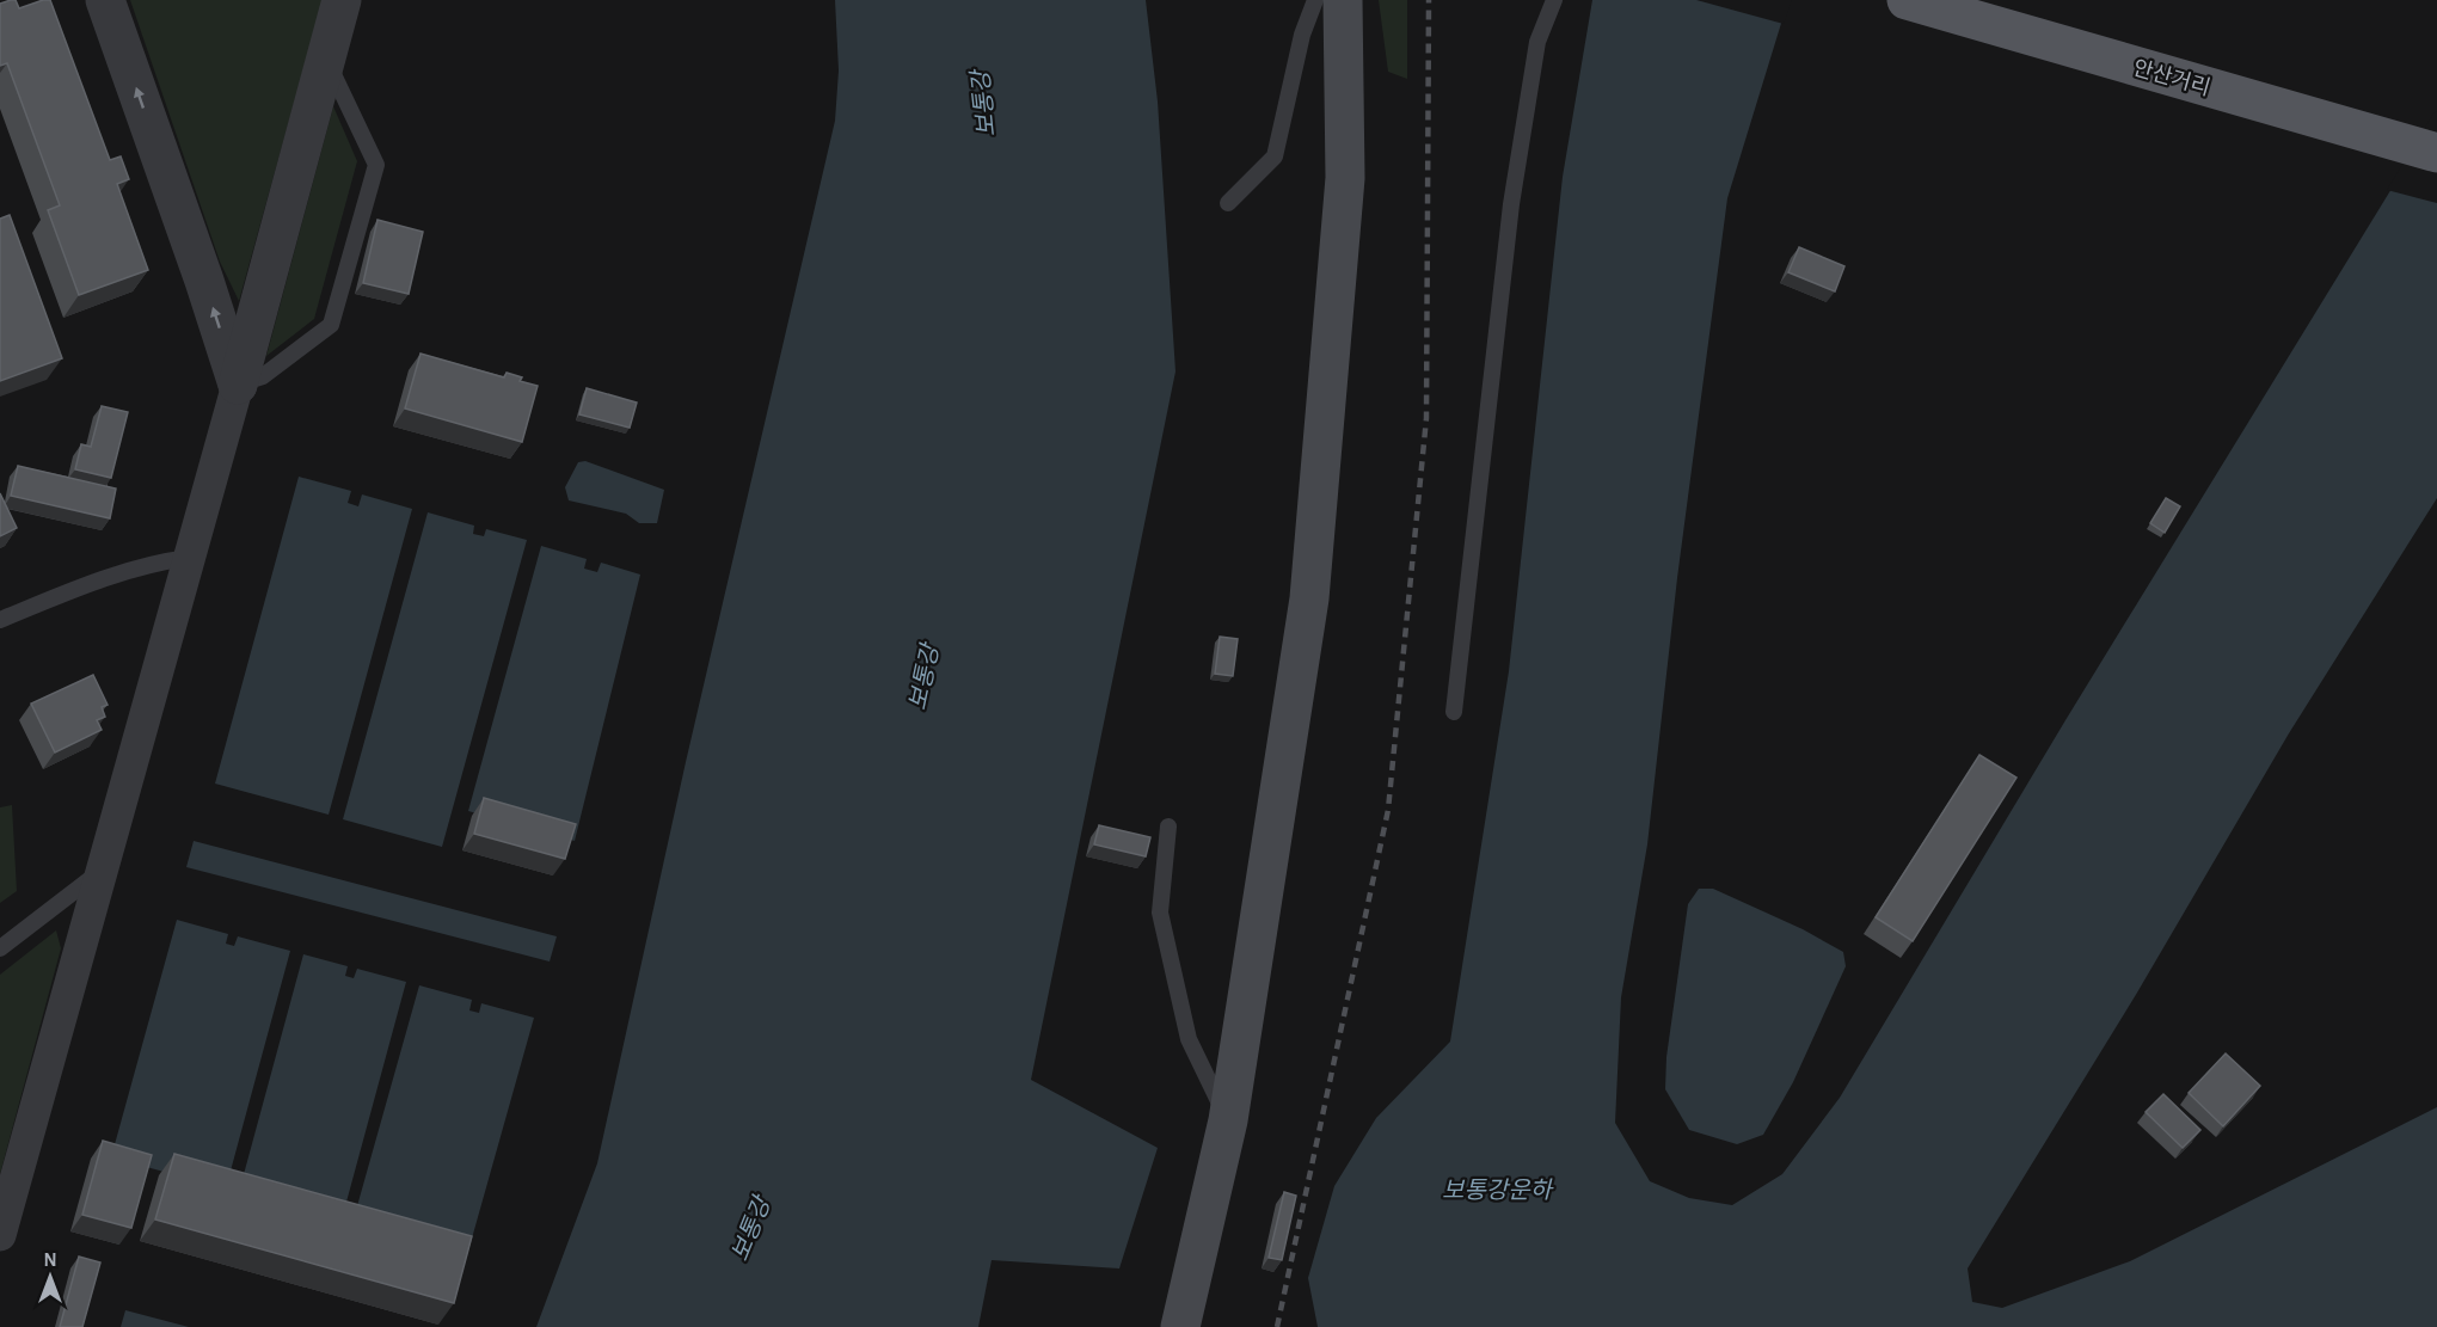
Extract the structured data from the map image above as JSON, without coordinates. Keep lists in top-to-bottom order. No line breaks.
{"streets":{"main road":["안산거리"]},"water":["보통강","보통강운하"],"north":"top"}
